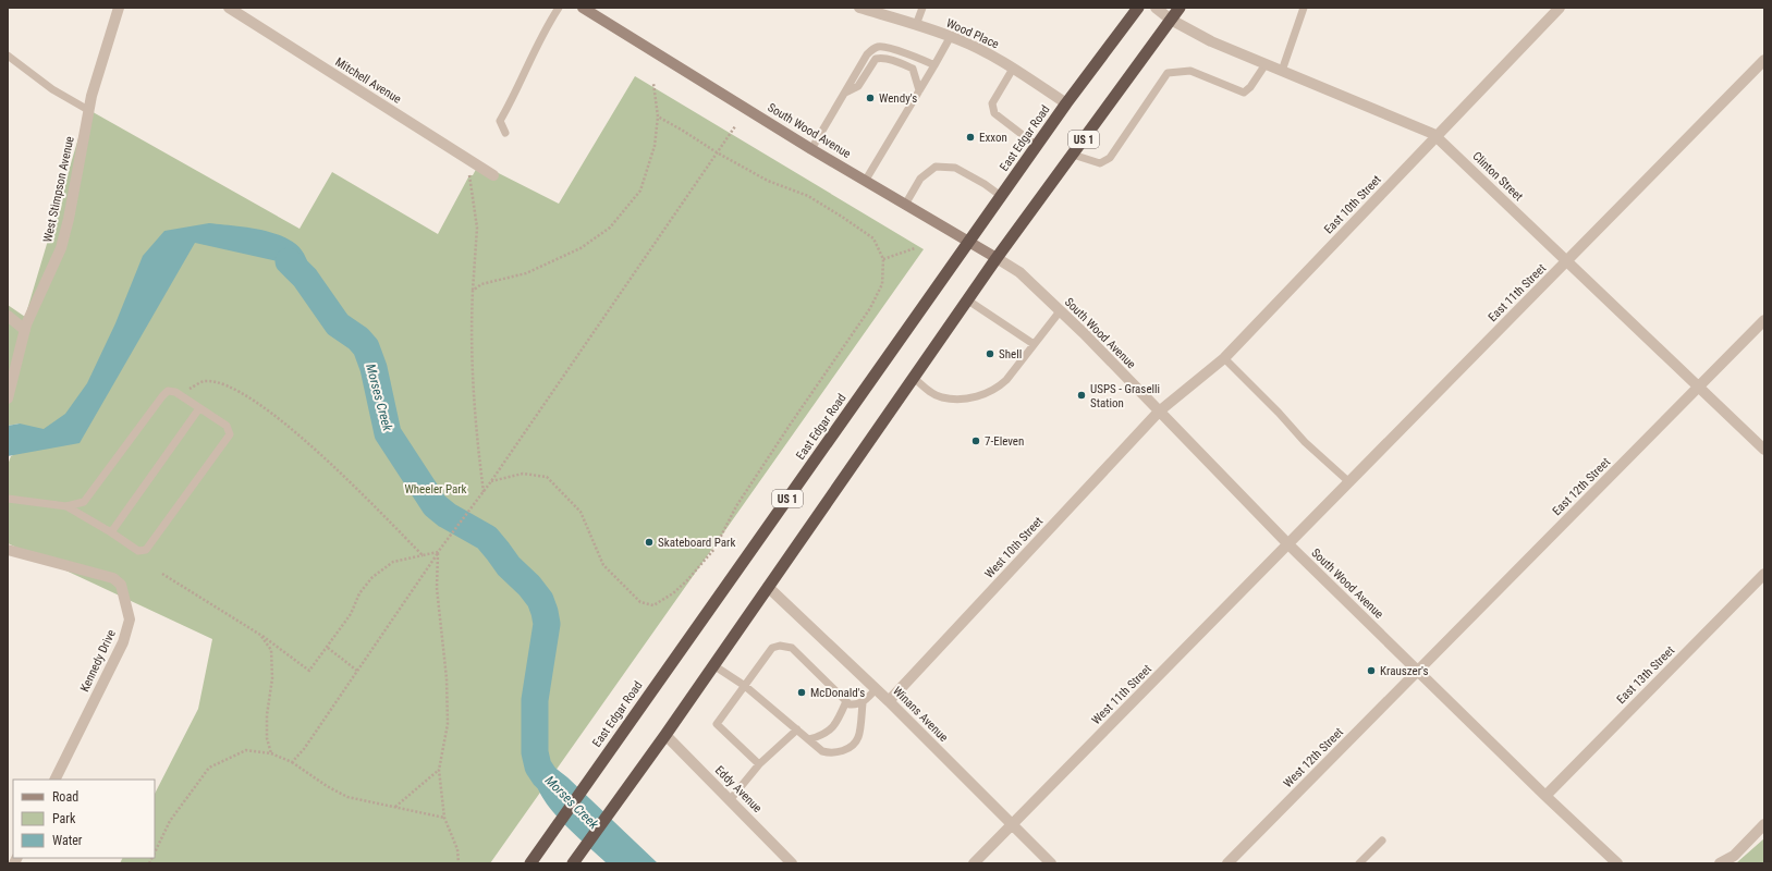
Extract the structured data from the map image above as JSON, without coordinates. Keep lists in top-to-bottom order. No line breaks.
{"streets":{"highway":["East Edgar Road","US 1"],"main road":["South Wood Avenue"],"street":["Wood Place","Mitchell Avenue","Clinton Street","West Stimpson Avenue","East 10th Street","East 11th Street","East 12th Street","West 10th Street","Kennedy Drive","East 13th Street","West 11th Street","Winans Avenue","West 12th Street","Eddy Avenue"]},"crossings":[["Wood Place","East Edgar Road"],["South Wood Avenue","East Edgar Road"],["South Wood Avenue","US 1"],["South Wood Avenue","East 10th Street"],["South Wood Avenue","East 11th Street"],["South Wood Avenue","East 12th Street"],["South Wood Avenue","West 10th Street"],["South Wood Avenue","East 13th Street"],["South Wood Avenue","West 11th Street"],["South Wood Avenue","West 12th Street"],["US 1","Clinton Street"],["US 1","Winans Avenue"],["US 1","Eddy Avenue"],["Clinton Street","East 10th Street"],["Clinton Street","East 11th Street"],["Clinton Street","East 12th Street"],["East 10th Street","West 10th Street"],["East 11th Street","West 11th Street"],["East 12th Street","West 12th Street"],["West 10th Street","Winans Avenue"],["West 11th Street","Winans Avenue"]],"water":["Morses Creek"],"parks":["Wheeler Park"],"places":["Wendy's","Exxon","Shell","USPS - Graselli Station","7-Eleven","Skateboard Park","Krauszer's","McDonald's"],"legend":["Road","Park","Water"]}
